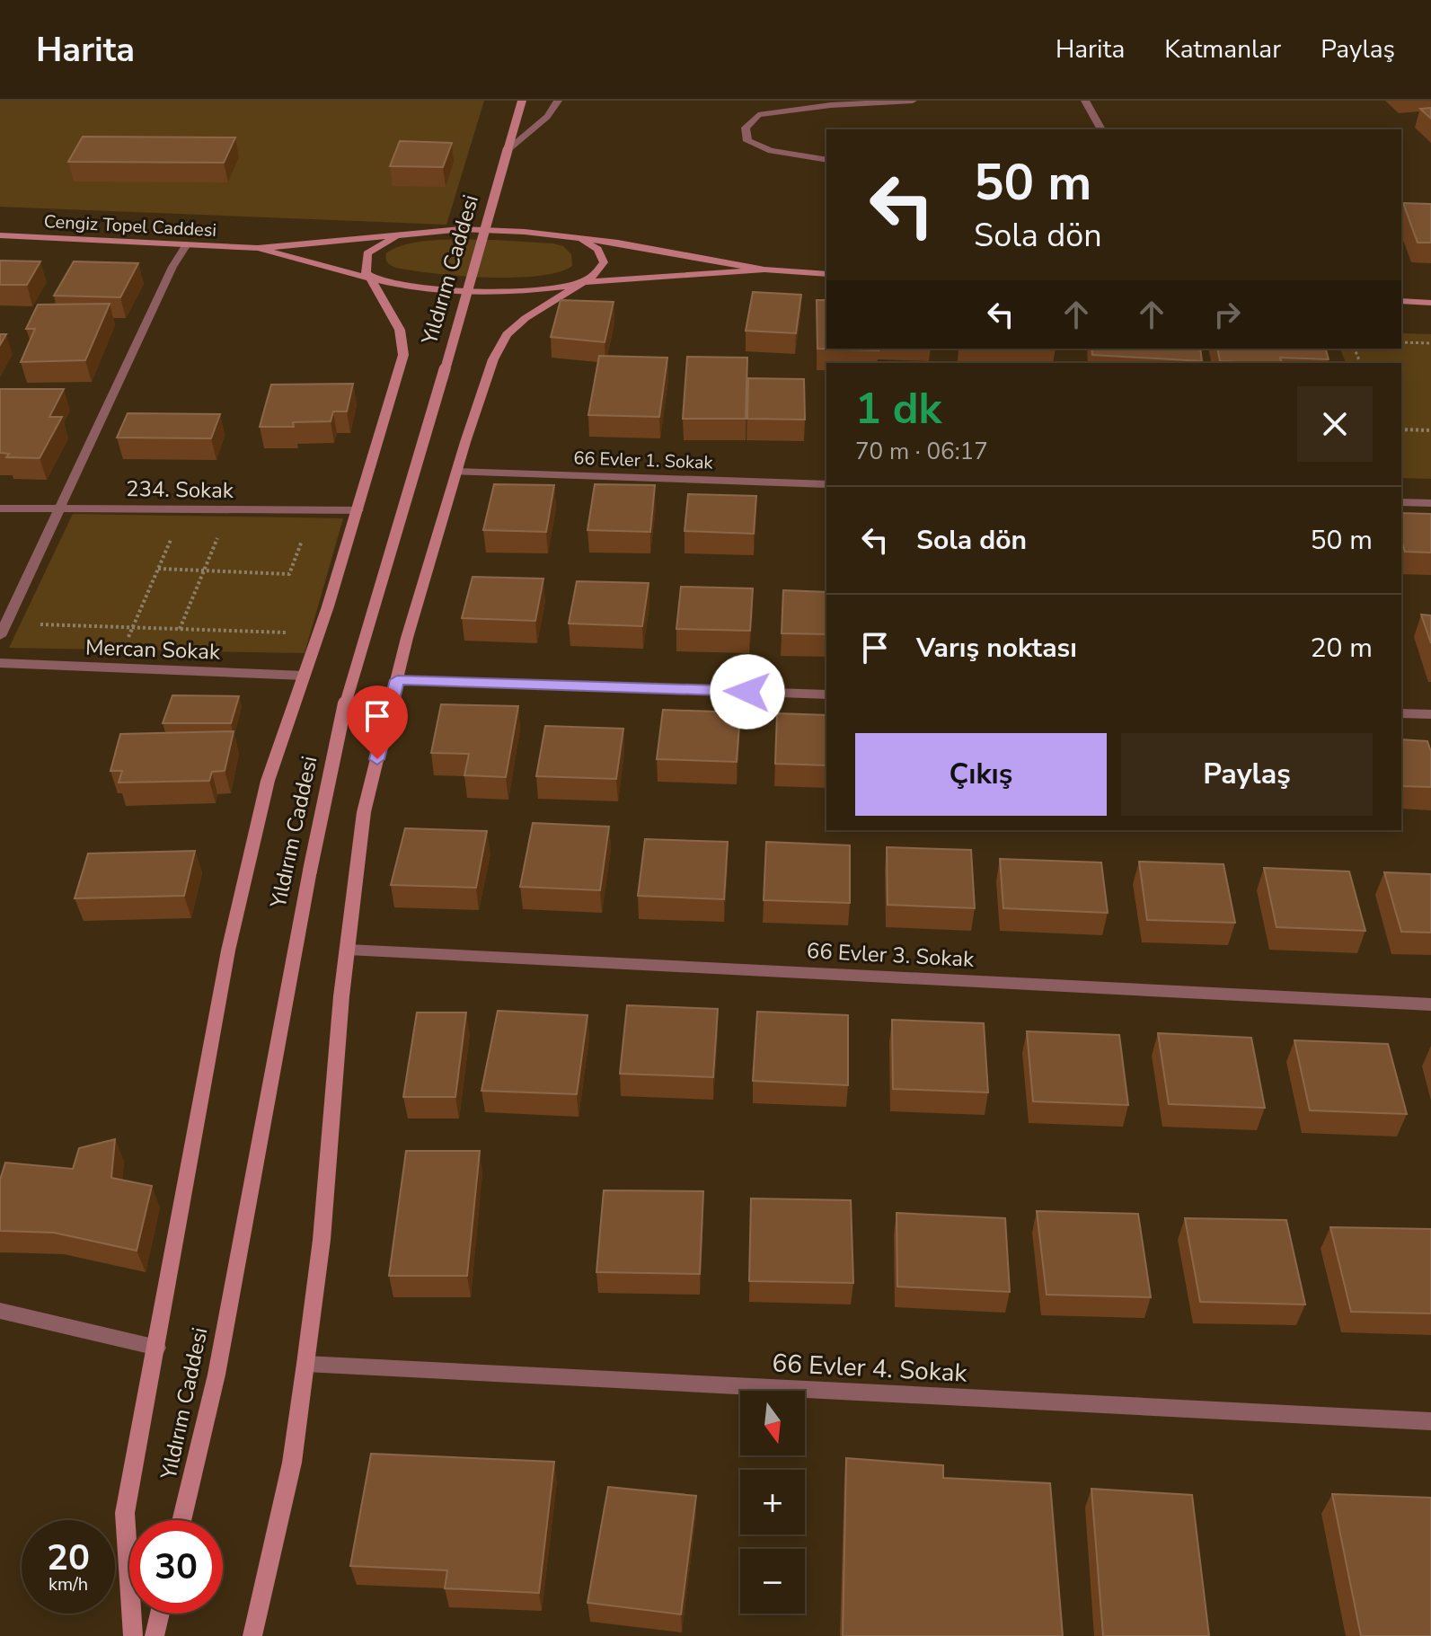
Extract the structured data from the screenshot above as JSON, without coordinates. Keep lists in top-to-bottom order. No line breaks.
{"streets":{"main road":["Cengiz Topel Caddesi","Yıldırım Caddesi"],"street":["66 Evler 1. Sokak","234. Sokak","Mercan Sokak","66 Evler 3. Sokak","66 Evler 4. Sokak"]},"north":"bottom","page":{"header":"Harita","nav":["Harita","Katmanlar","Paylaş"],"turn":["50 m","Sola dön"],"heading":["1 dk","70 m · 06:17"],"list":[{"name":"Sola dön","value":"50 m"},{"name":"Varış noktası","value":"20 m"}],"buttons":["Çıkış","Paylaş"],"map_buttons":["+","−"],"speed":"20 km/h","limit":"30"}}
